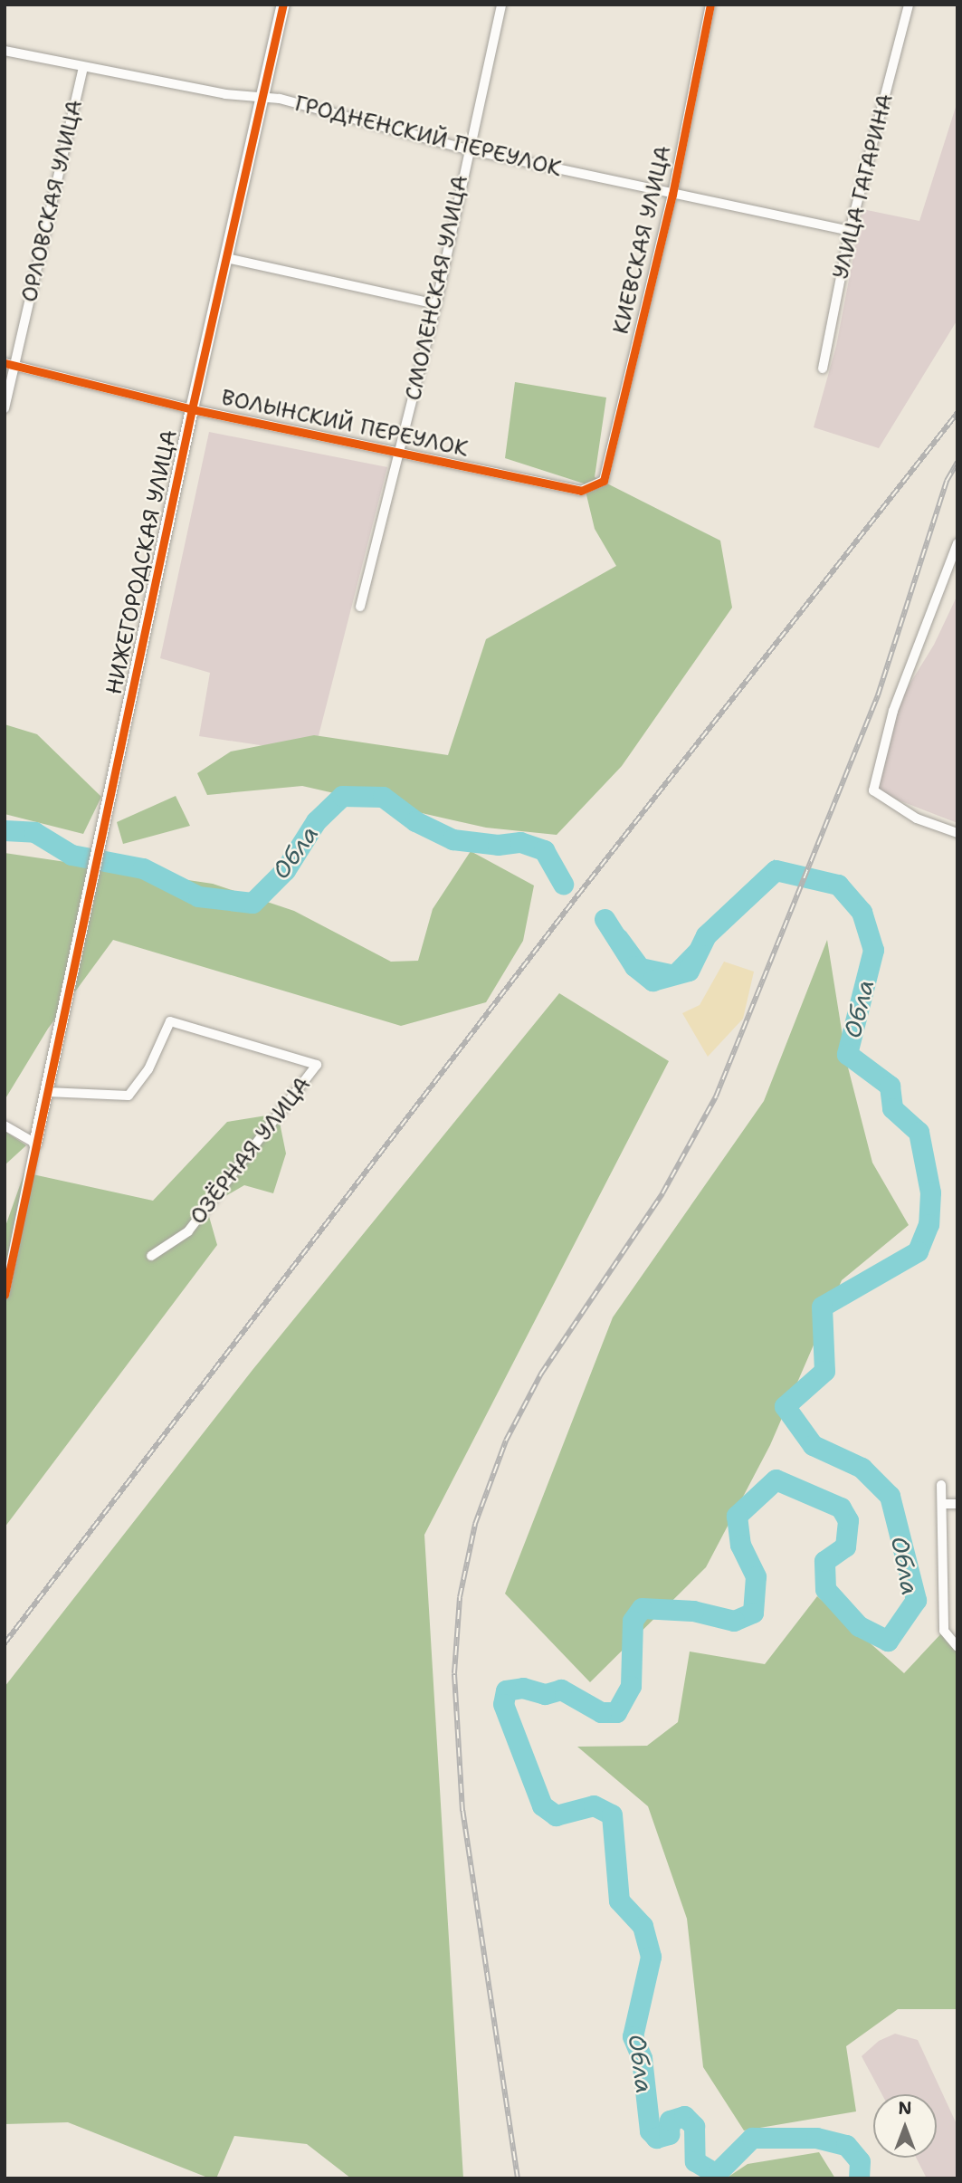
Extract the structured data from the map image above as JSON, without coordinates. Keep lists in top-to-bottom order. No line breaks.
{"streets":{"street":["ГРОДНЕНСКИЙ ПЕРЕУЛОК","УЛИЦА ГАГАРИНА","ОРЛОВСКАЯ УЛИЦА","КИЕВСКАЯ УЛИЦА","СМОЛЕНСКАЯ УЛИЦА","ВОЛЫНСКИЙ ПЕРЕУЛОК","НИЖЕГОРОДСКАЯ УЛИЦА","ОЗЁРНАЯ УЛИЦА"]},"crossings":[["ГРОДНЕНСКИЙ ПЕРЕУЛОК","УЛИЦА ГАГАРИНА"],["ГРОДНЕНСКИЙ ПЕРЕУЛОК","ОРЛОВСКАЯ УЛИЦА"],["ГРОДНЕНСКИЙ ПЕРЕУЛОК","КИЕВСКАЯ УЛИЦА"],["ГРОДНЕНСКИЙ ПЕРЕУЛОК","СМОЛЕНСКАЯ УЛИЦА"],["ГРОДНЕНСКИЙ ПЕРЕУЛОК","НИЖЕГОРОДСКАЯ УЛИЦА"],["ОРЛОВСКАЯ УЛИЦА","ВОЛЫНСКИЙ ПЕРЕУЛОК"],["КИЕВСКАЯ УЛИЦА","ВОЛЫНСКИЙ ПЕРЕУЛОК"],["СМОЛЕНСКАЯ УЛИЦА","ВОЛЫНСКИЙ ПЕРЕУЛОК"],["ВОЛЫНСКИЙ ПЕРЕУЛОК","НИЖЕГОРОДСКАЯ УЛИЦА"],["НИЖЕГОРОДСКАЯ УЛИЦА","ОЗЁРНАЯ УЛИЦА"]],"water":["Обла"],"north":"top"}
